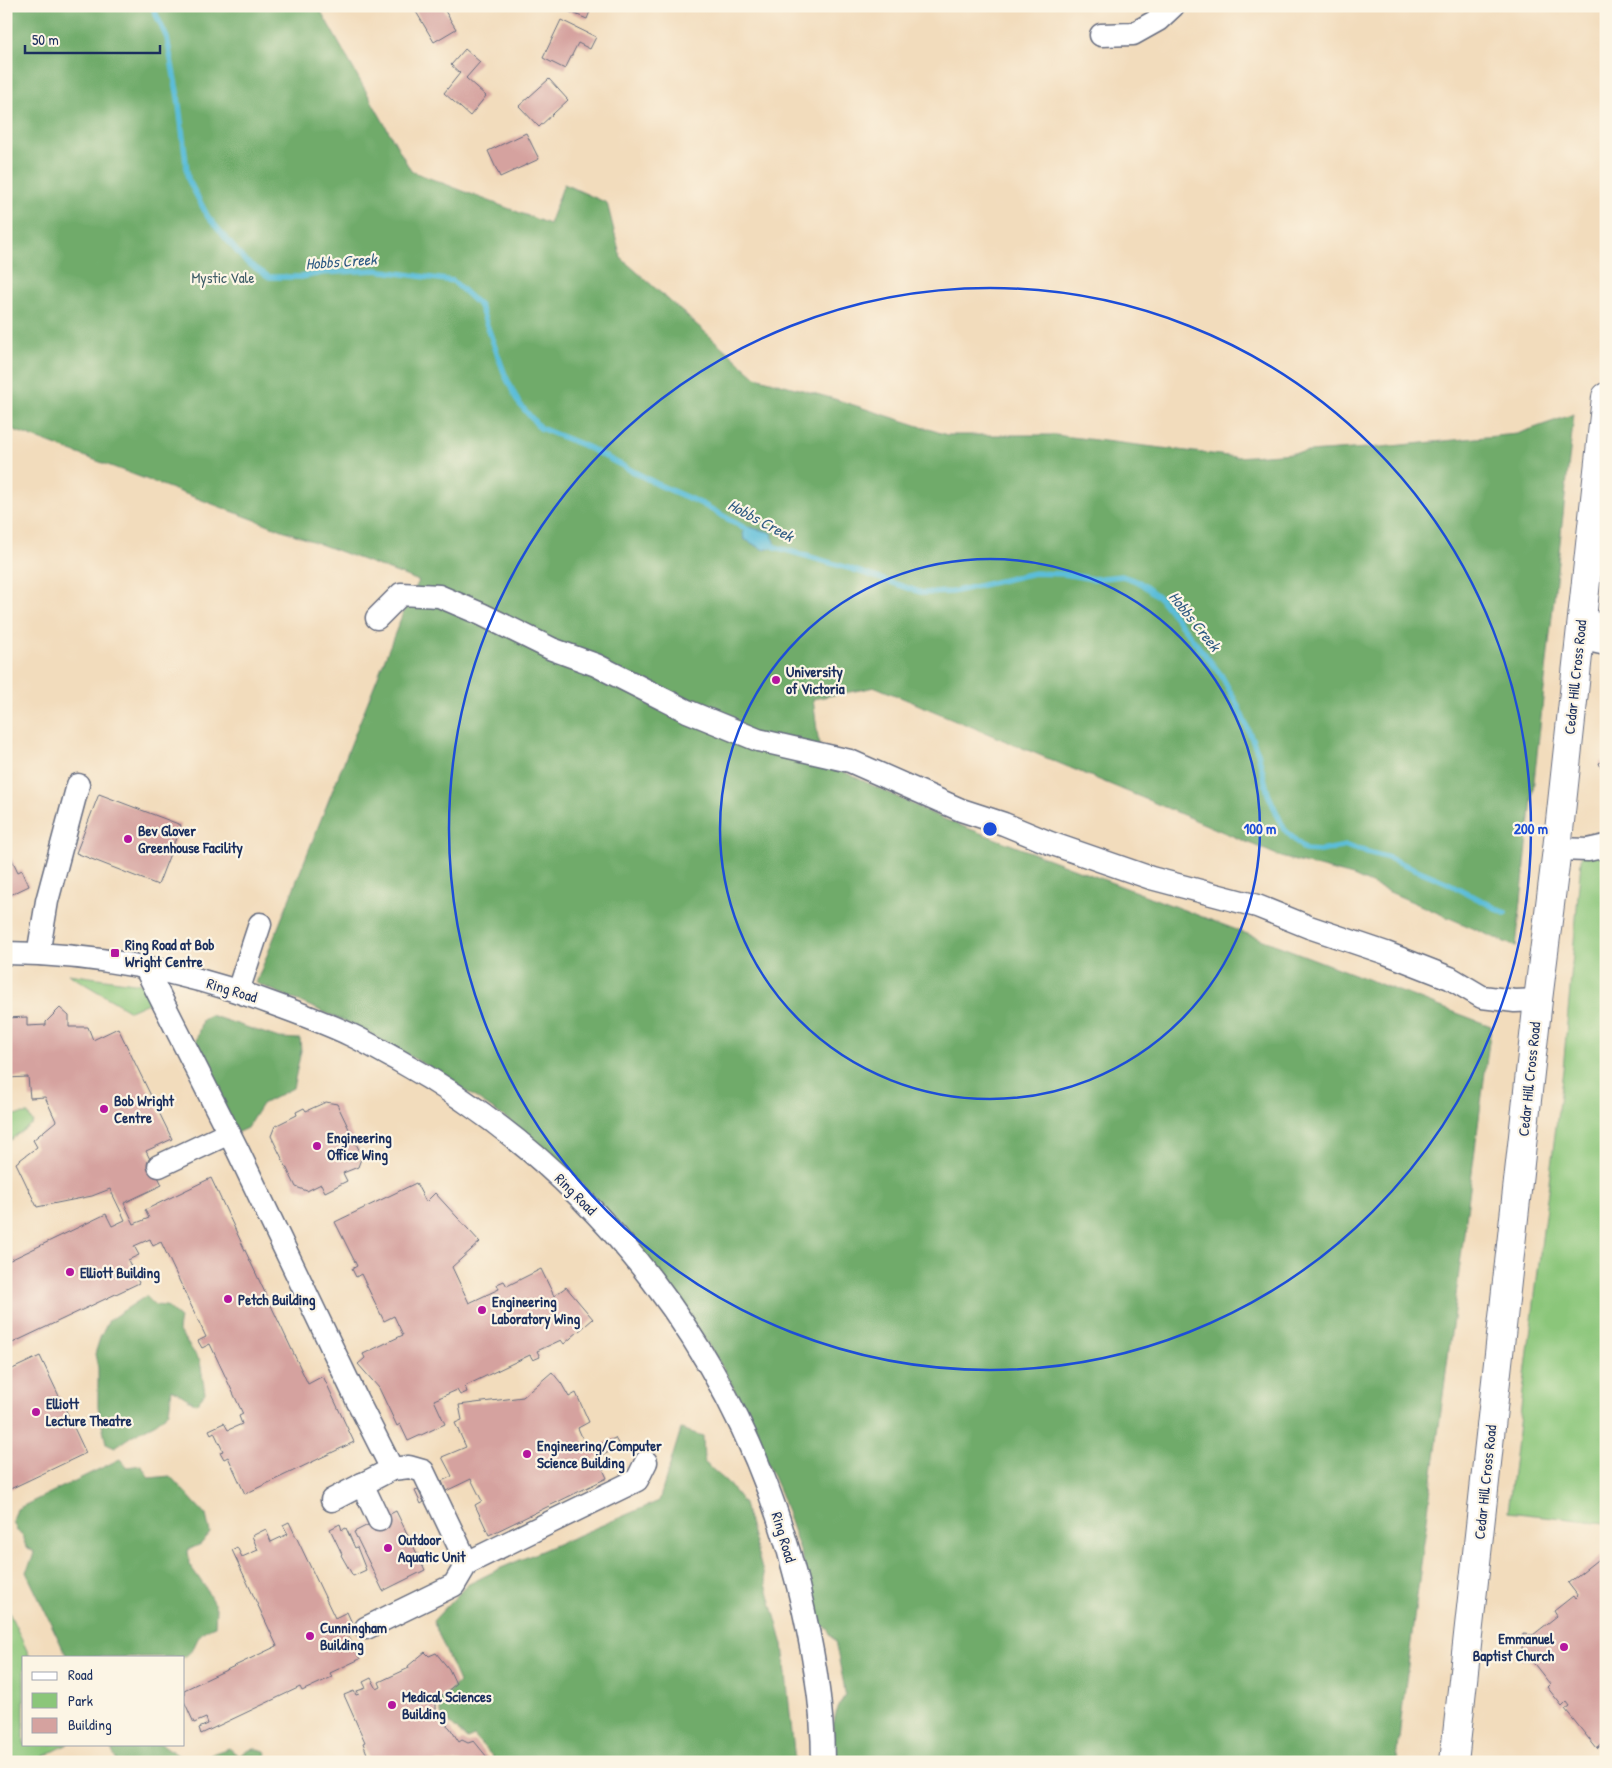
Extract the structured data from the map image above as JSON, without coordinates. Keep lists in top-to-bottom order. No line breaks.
{"streets":{"main road":["Cedar Hill Cross Road"],"street":["Ring Road"]},"water":["Hobbs Creek"],"parks":["Mystic Vale"],"places":{"other":["University of Victoria","Bev Glover Greenhouse Facility","Bob Wright Centre","Engineering Office Wing","Elliott Building","Petch Building","Engineering Laboratory Wing","Elliott Lecture Theatre","Engineering/Computer Science Building","Outdoor Aquatic Unit","Cunningham Building","Emmanuel Baptist Church","Medical Sciences Building"],"transit":["Ring Road at Bob Wright Centre"]},"legend":["Road","Park","Building"],"scale_bar":"50 m","rings":["100 m","200 m"]}
